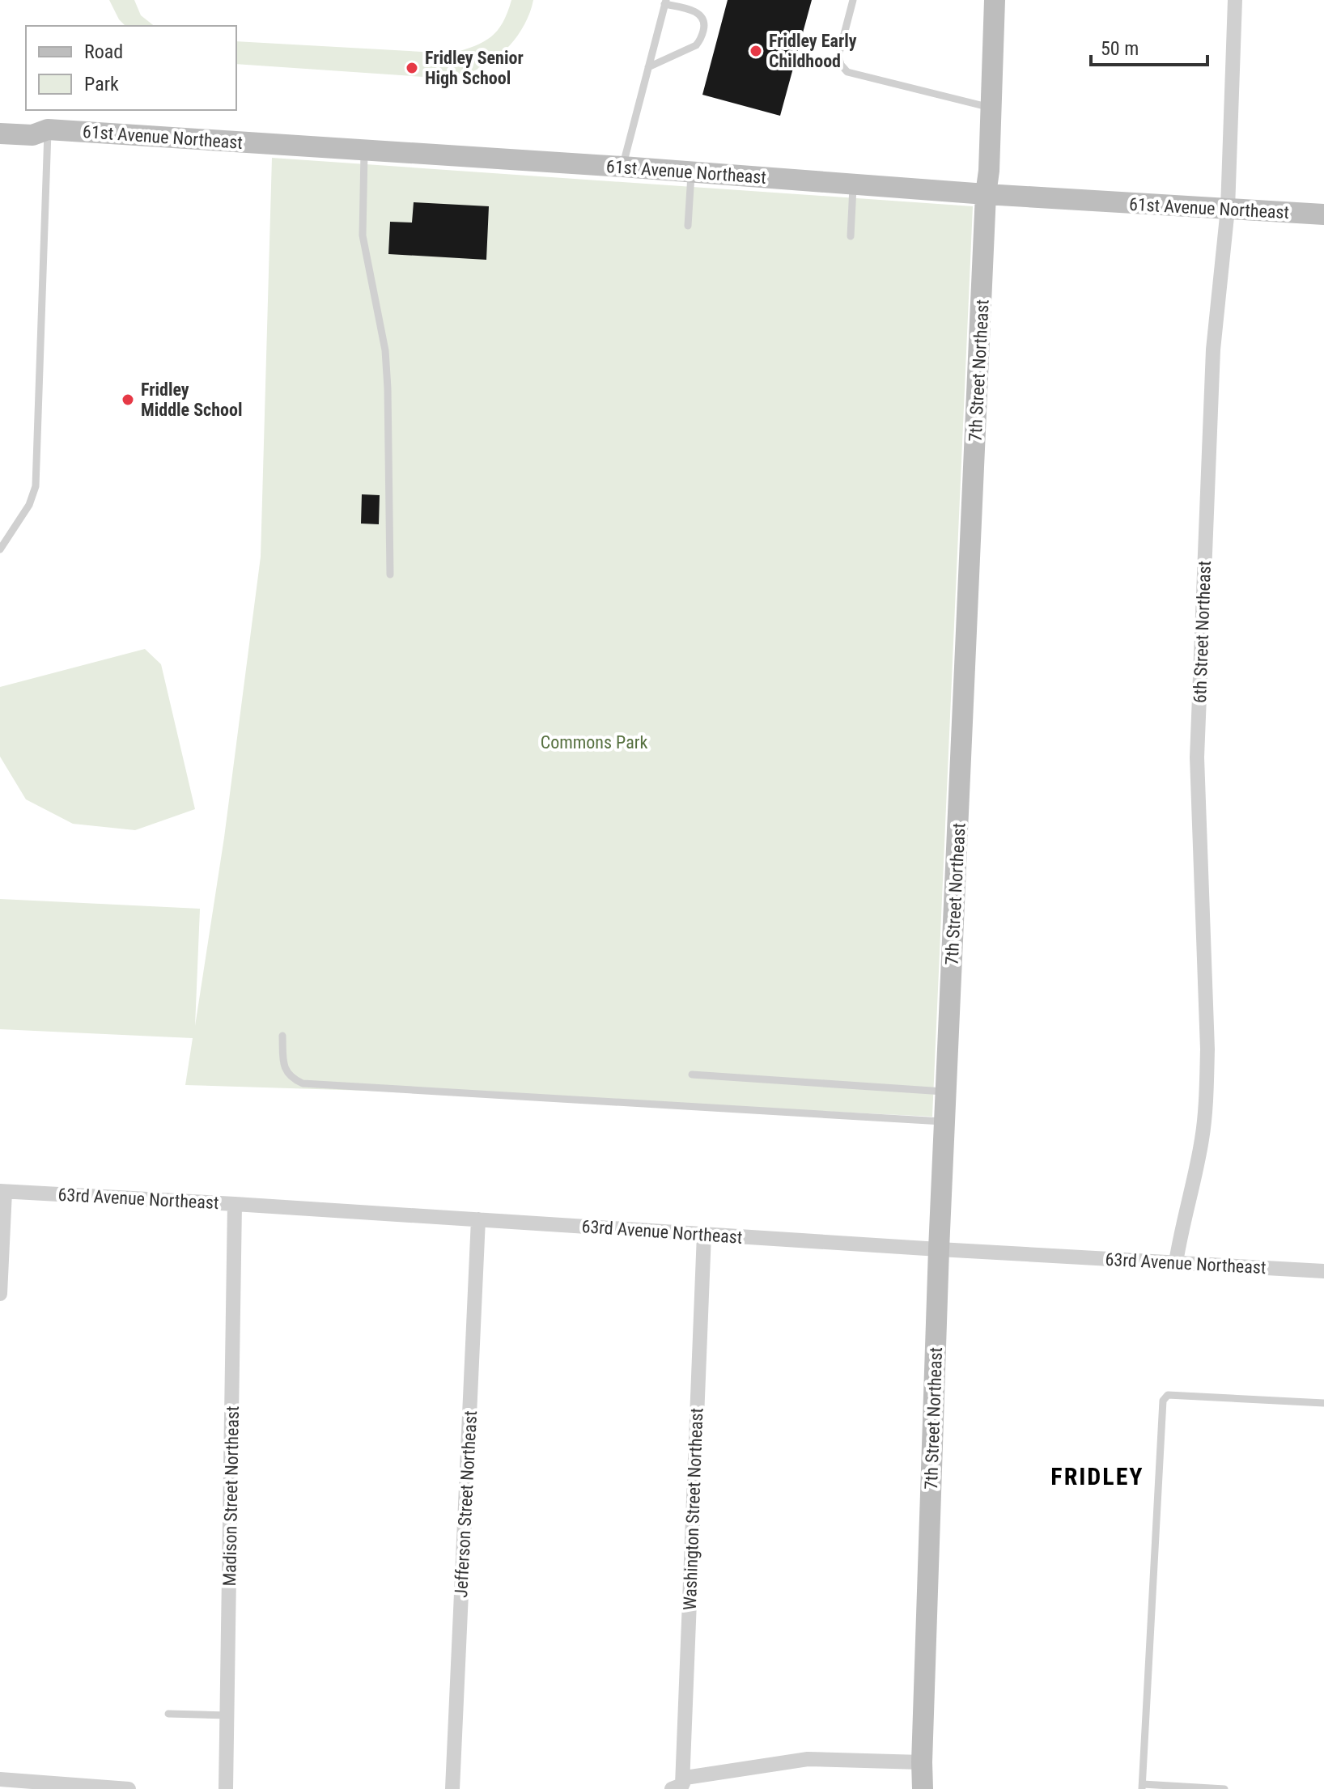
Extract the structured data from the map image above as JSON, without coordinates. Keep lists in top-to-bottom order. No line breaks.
{"streets":{"street":["61st Avenue Northeast","7th Street Northeast","6th Street Northeast","63rd Avenue Northeast","Madison Street Northeast","Jefferson Street Northeast","Washington Street Northeast"]},"crossings":[["61st Avenue Northeast","7th Street Northeast"],["61st Avenue Northeast","6th Street Northeast"],["7th Street Northeast","63rd Avenue Northeast"],["6th Street Northeast","63rd Avenue Northeast"],["63rd Avenue Northeast","Madison Street Northeast"],["63rd Avenue Northeast","Jefferson Street Northeast"],["63rd Avenue Northeast","Washington Street Northeast"]],"districts":["FRIDLEY"],"parks":["Commons Park"],"places":["Fridley Early Childhood","Fridley Senior High School","Fridley Middle School"],"legend":["Road","Park"],"scale_bar":"50 m"}
